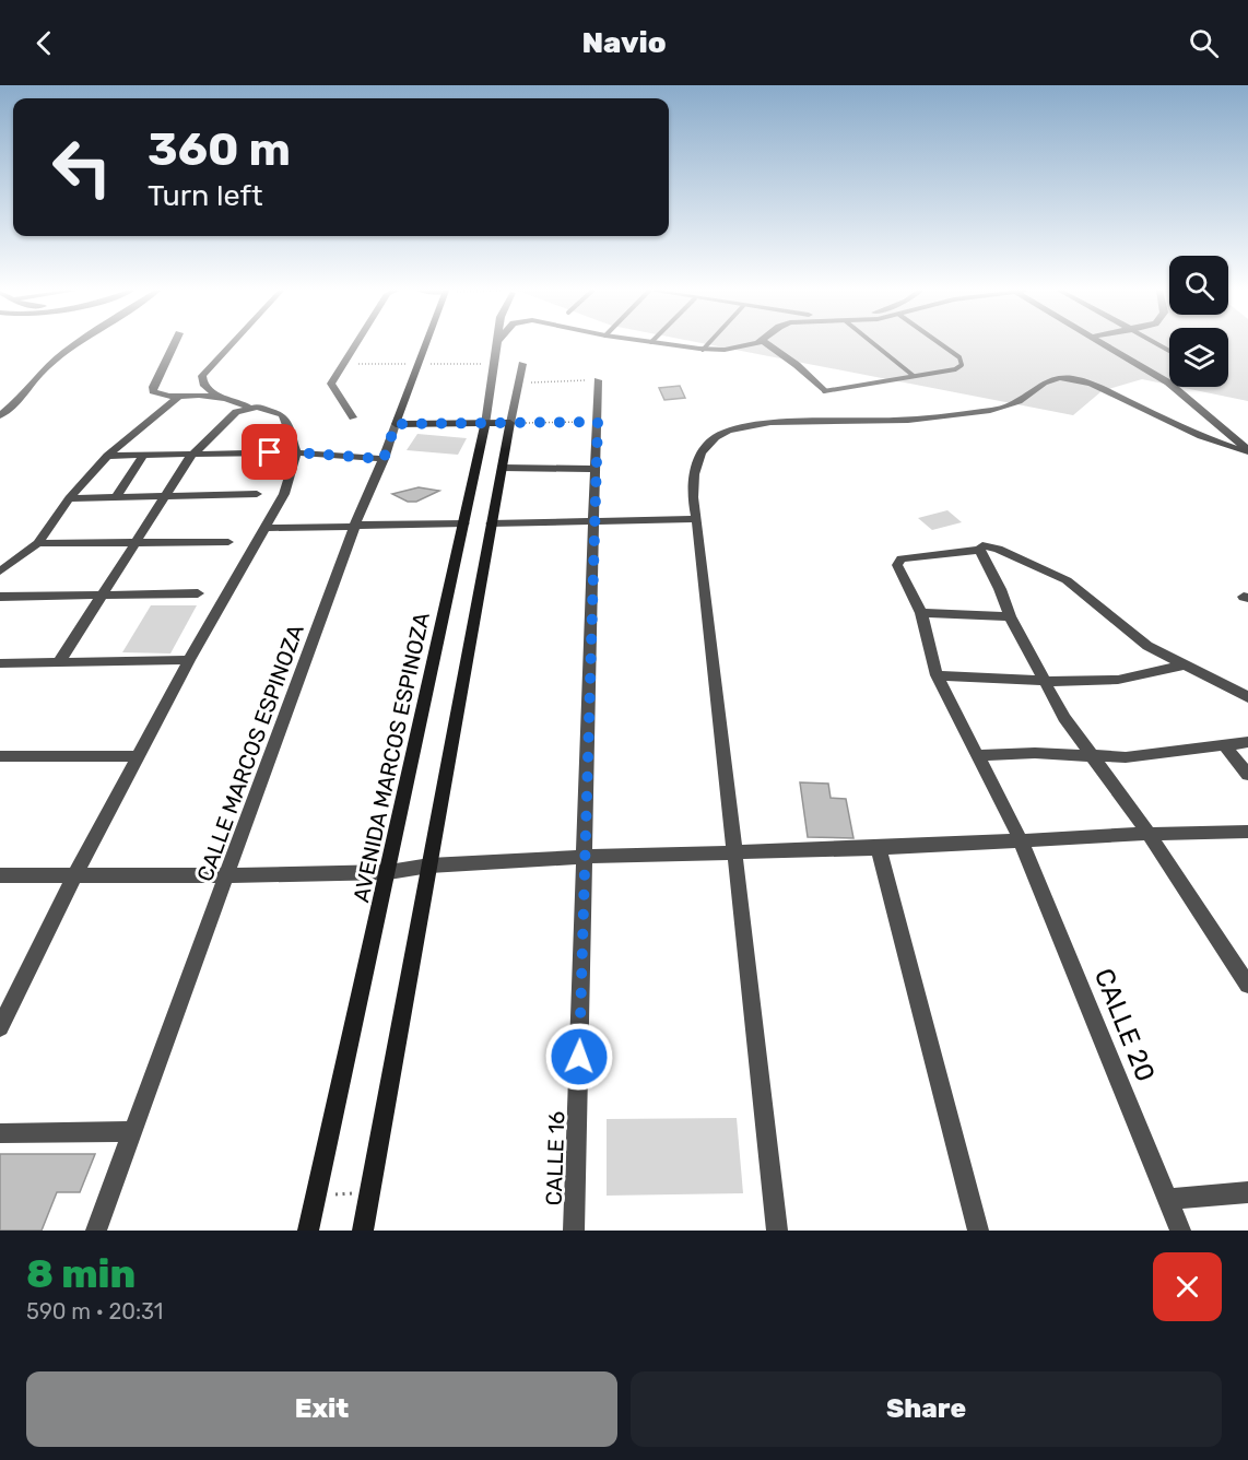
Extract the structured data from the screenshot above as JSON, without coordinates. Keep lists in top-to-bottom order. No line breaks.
{"streets":{"street":["CALLE MARCOS ESPINOZA","AVENIDA MARCOS ESPINOZA","CALLE 20","CALLE 16"]},"page":{"header":"Navio","turn":["360 m","Turn left"],"heading":["8 min","590 m · 20:31"],"buttons":["Exit","Share"]}}
